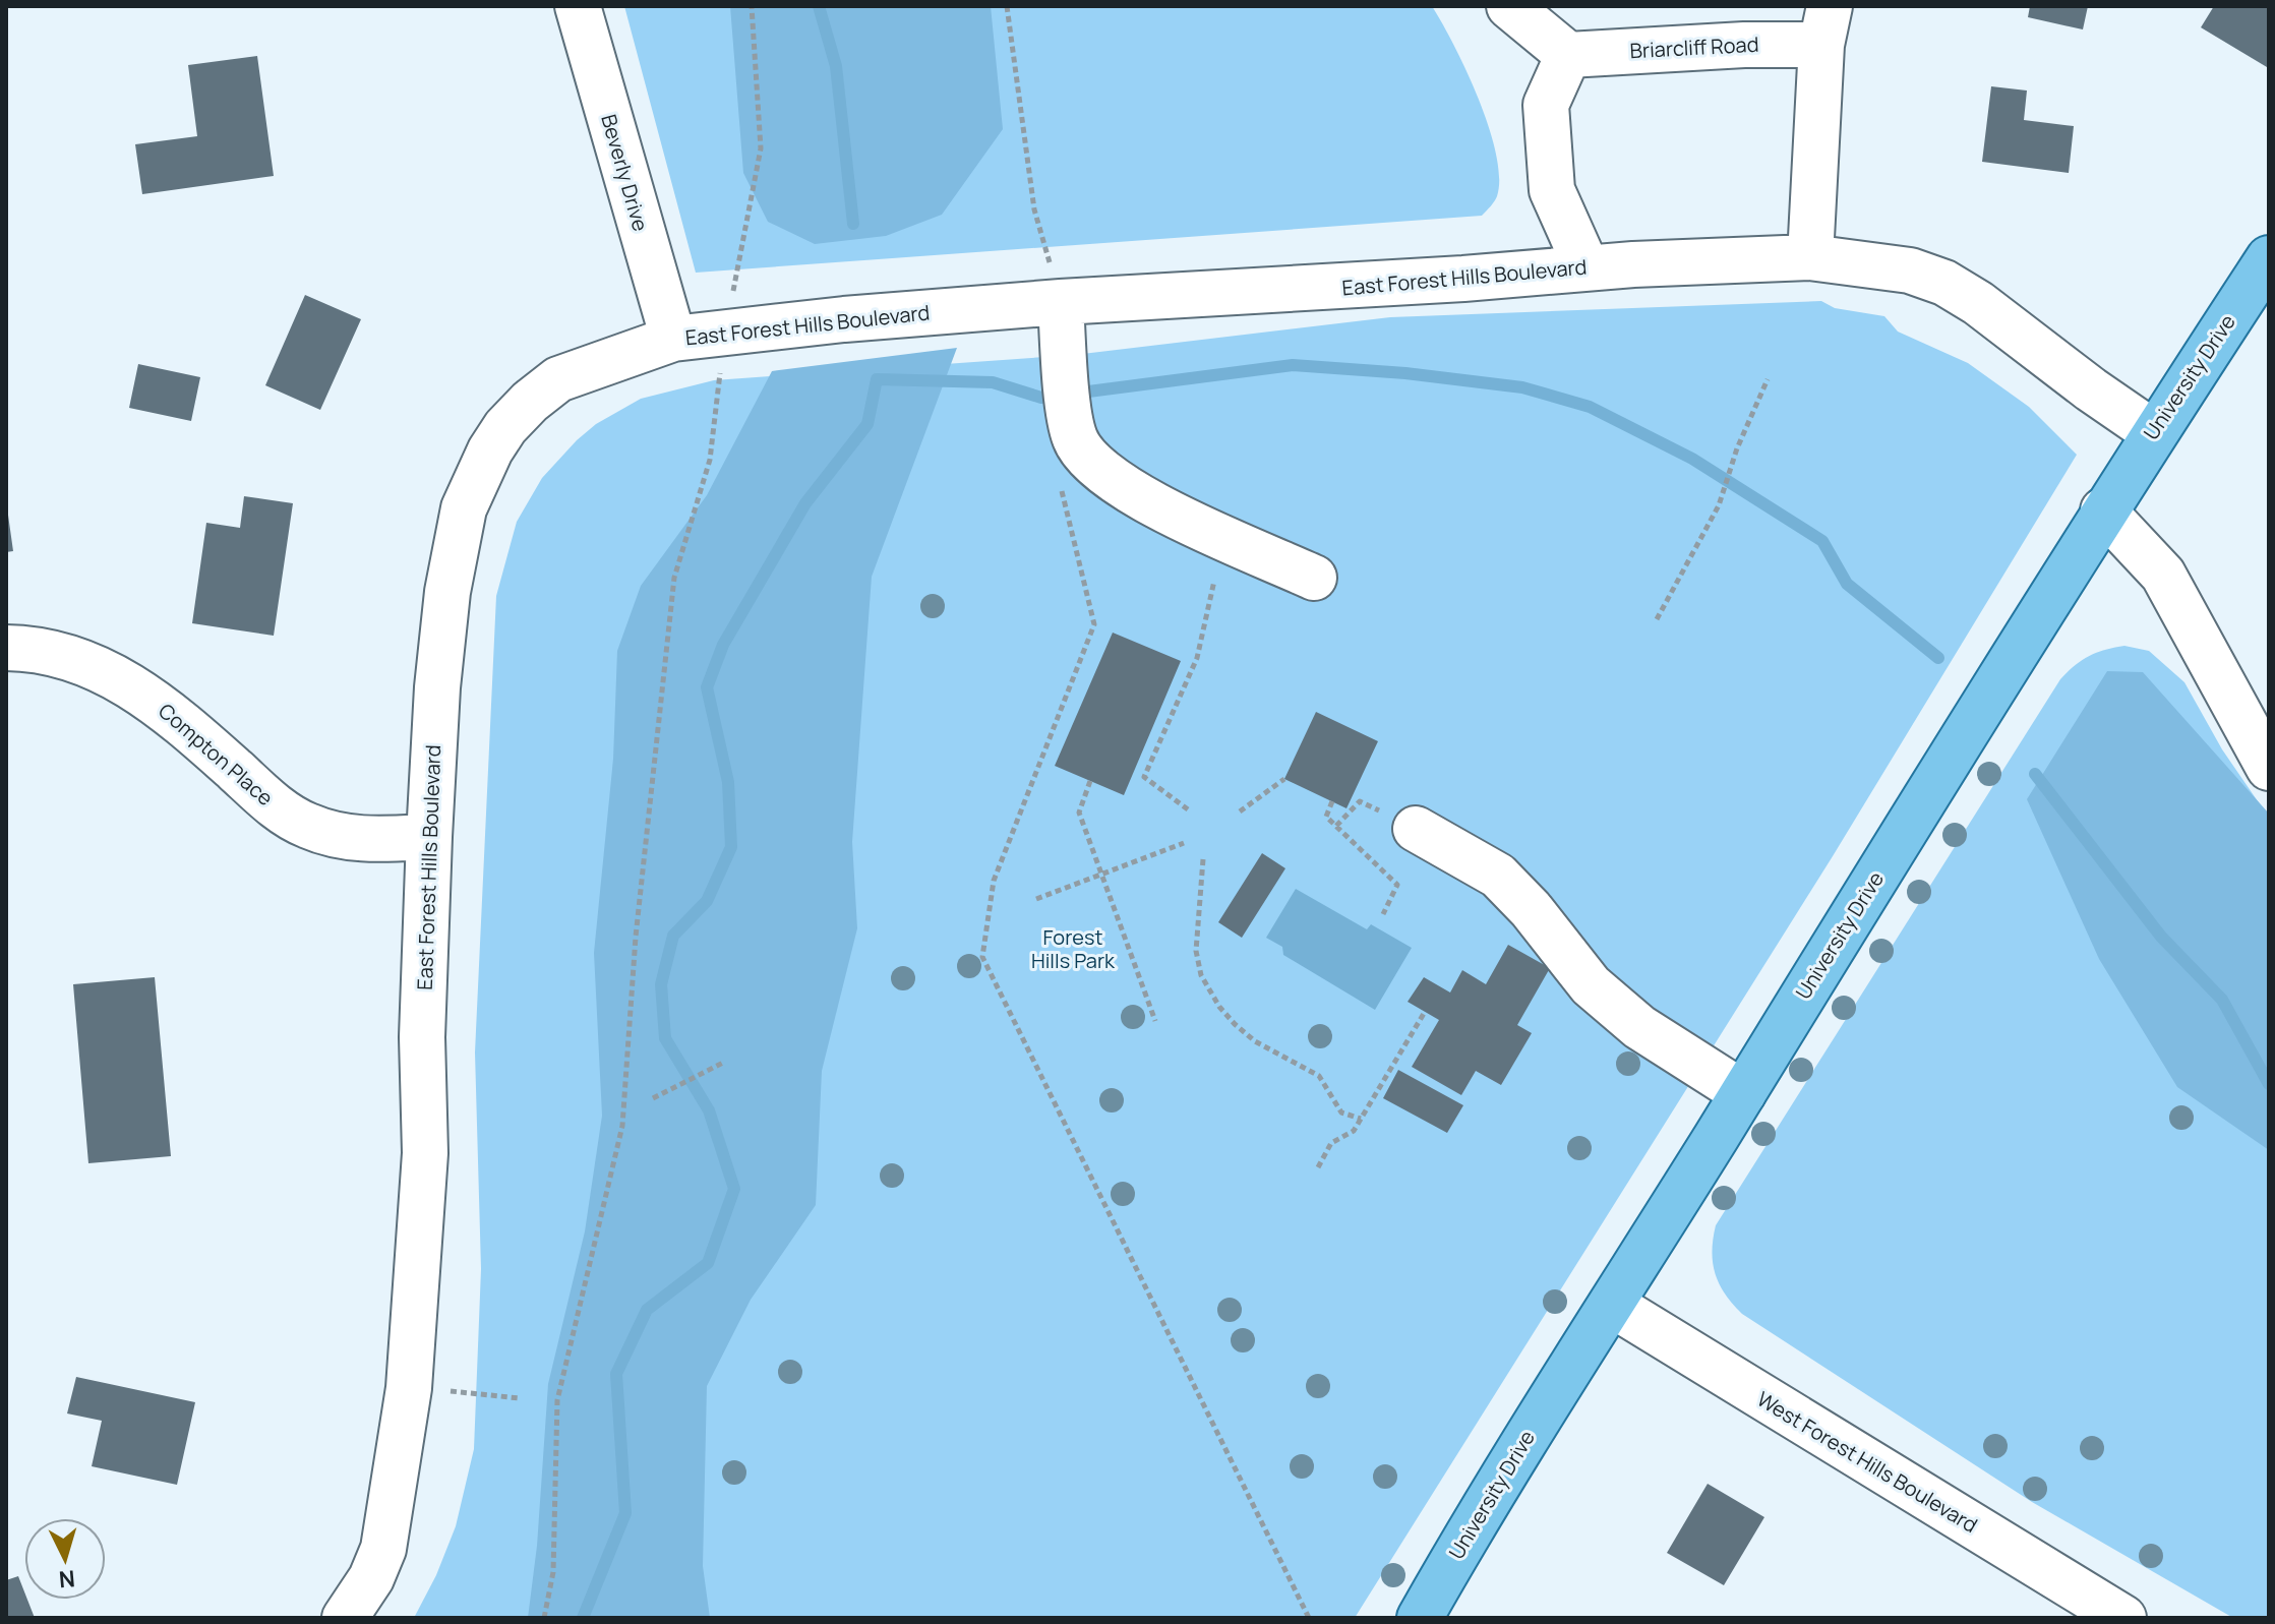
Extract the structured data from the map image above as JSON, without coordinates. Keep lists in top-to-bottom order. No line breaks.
{"streets":{"main road":["University Drive"],"street":["Briarcliff Road","Beverly Drive","East Forest Hills Boulevard","Compton Place","West Forest Hills Boulevard"]},"crossings":[["Briarcliff Road","East Forest Hills Boulevard"],["Beverly Drive","East Forest Hills Boulevard"],["East Forest Hills Boulevard","University Drive"],["East Forest Hills Boulevard","Compton Place"],["University Drive","West Forest Hills Boulevard"]],"parks":["Forest Hills Park"],"north":"bottom"}
